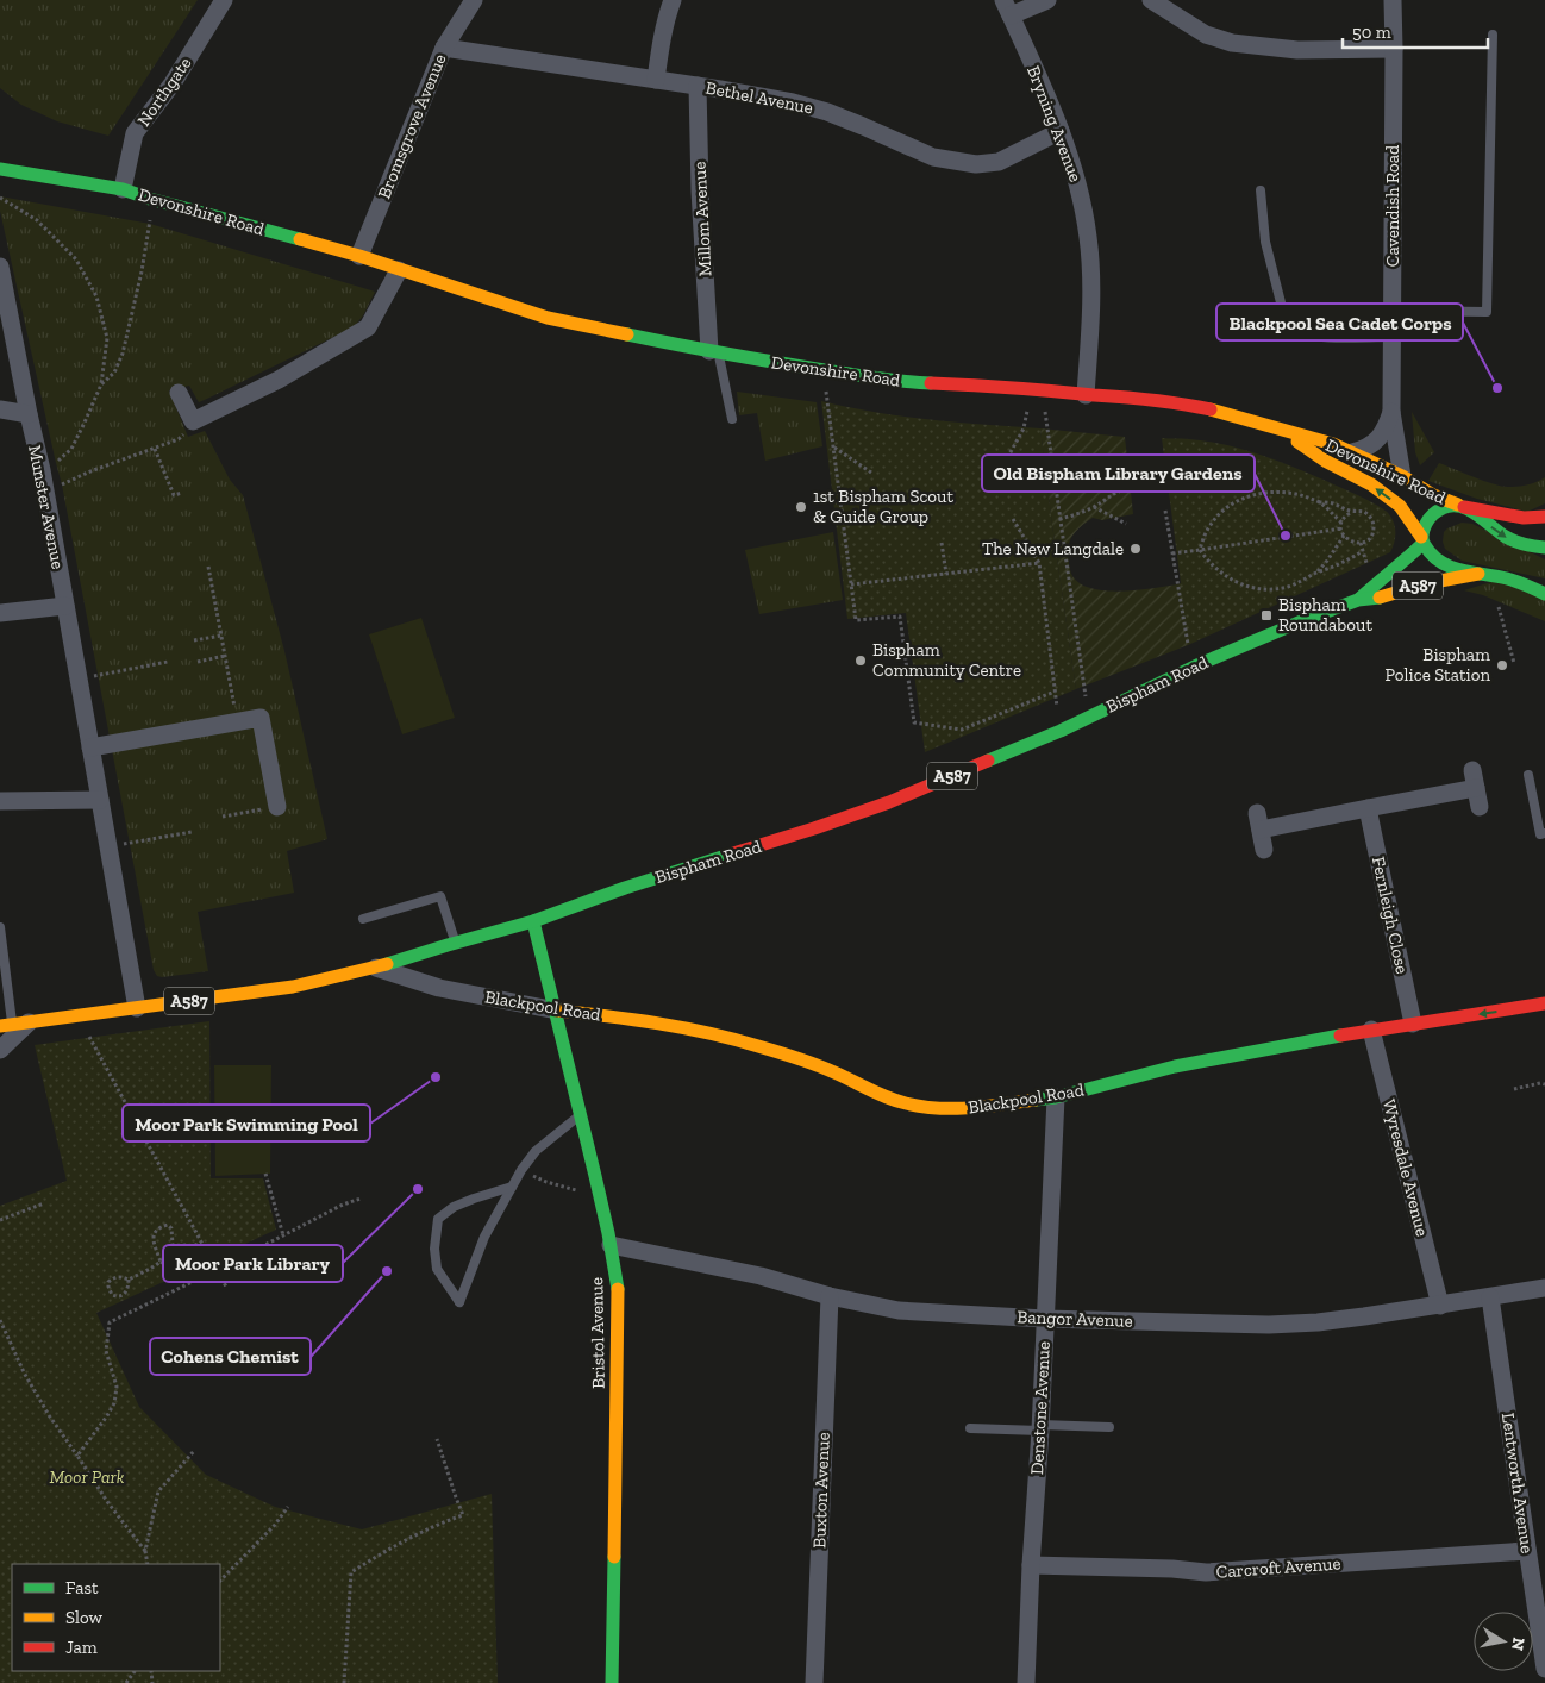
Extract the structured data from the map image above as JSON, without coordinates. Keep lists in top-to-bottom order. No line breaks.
{"streets":{"main road":["Devonshire Road","A587","Bispham Road","Blackpool Road","Bristol Avenue"],"street":["Northgate","Bethel Avenue","Bryning Avenue","Bromsgrove Avenue","Cavendish Road","Millom Avenue","Munster Avenue","Fernleigh Close","Wyresdale Avenue","Bangor Avenue","Denstone Avenue","Lentworth Avenue","Buxton Avenue","Carcroft Avenue"]},"crossings":[["Northgate","Devonshire Road"],["Bethel Avenue","Bryning Avenue"],["Bethel Avenue","Bromsgrove Avenue"],["Bethel Avenue","Millom Avenue"],["Bryning Avenue","Devonshire Road"],["Bromsgrove Avenue","Devonshire Road"],["Cavendish Road","Devonshire Road"],["Devonshire Road","Millom Avenue"],["Devonshire Road","A587"],["Devonshire Road","Bispham Road"],["Munster Avenue","Bispham Road"],["A587","Bispham Road"],["Bispham Road","Blackpool Road"],["Bispham Road","Bristol Avenue"],["Fernleigh Close","Blackpool Road"],["Blackpool Road","Wyresdale Avenue"],["Blackpool Road","Bristol Avenue"],["Blackpool Road","Denstone Avenue"],["Wyresdale Avenue","Bangor Avenue"],["Bangor Avenue","Bristol Avenue"],["Bangor Avenue","Denstone Avenue"],["Bangor Avenue","Lentworth Avenue"],["Bangor Avenue","Buxton Avenue"],["Denstone Avenue","Carcroft Avenue"],["Lentworth Avenue","Carcroft Avenue"]],"parks":["Moor Park"],"places":{"other":["Blackpool Sea Cadet Corps","1st Bispham Scout & Guide Group","Old Bispham Library Gardens","The New Langdale","Bispham Community Centre","Bispham Police Station","Moor Park Swimming Pool","Moor Park Library","Cohens Chemist"],"transit":["Bispham Roundabout"]},"legend":["Fast","Slow","Jam"],"scale_bar":"50 m","north":"right"}
